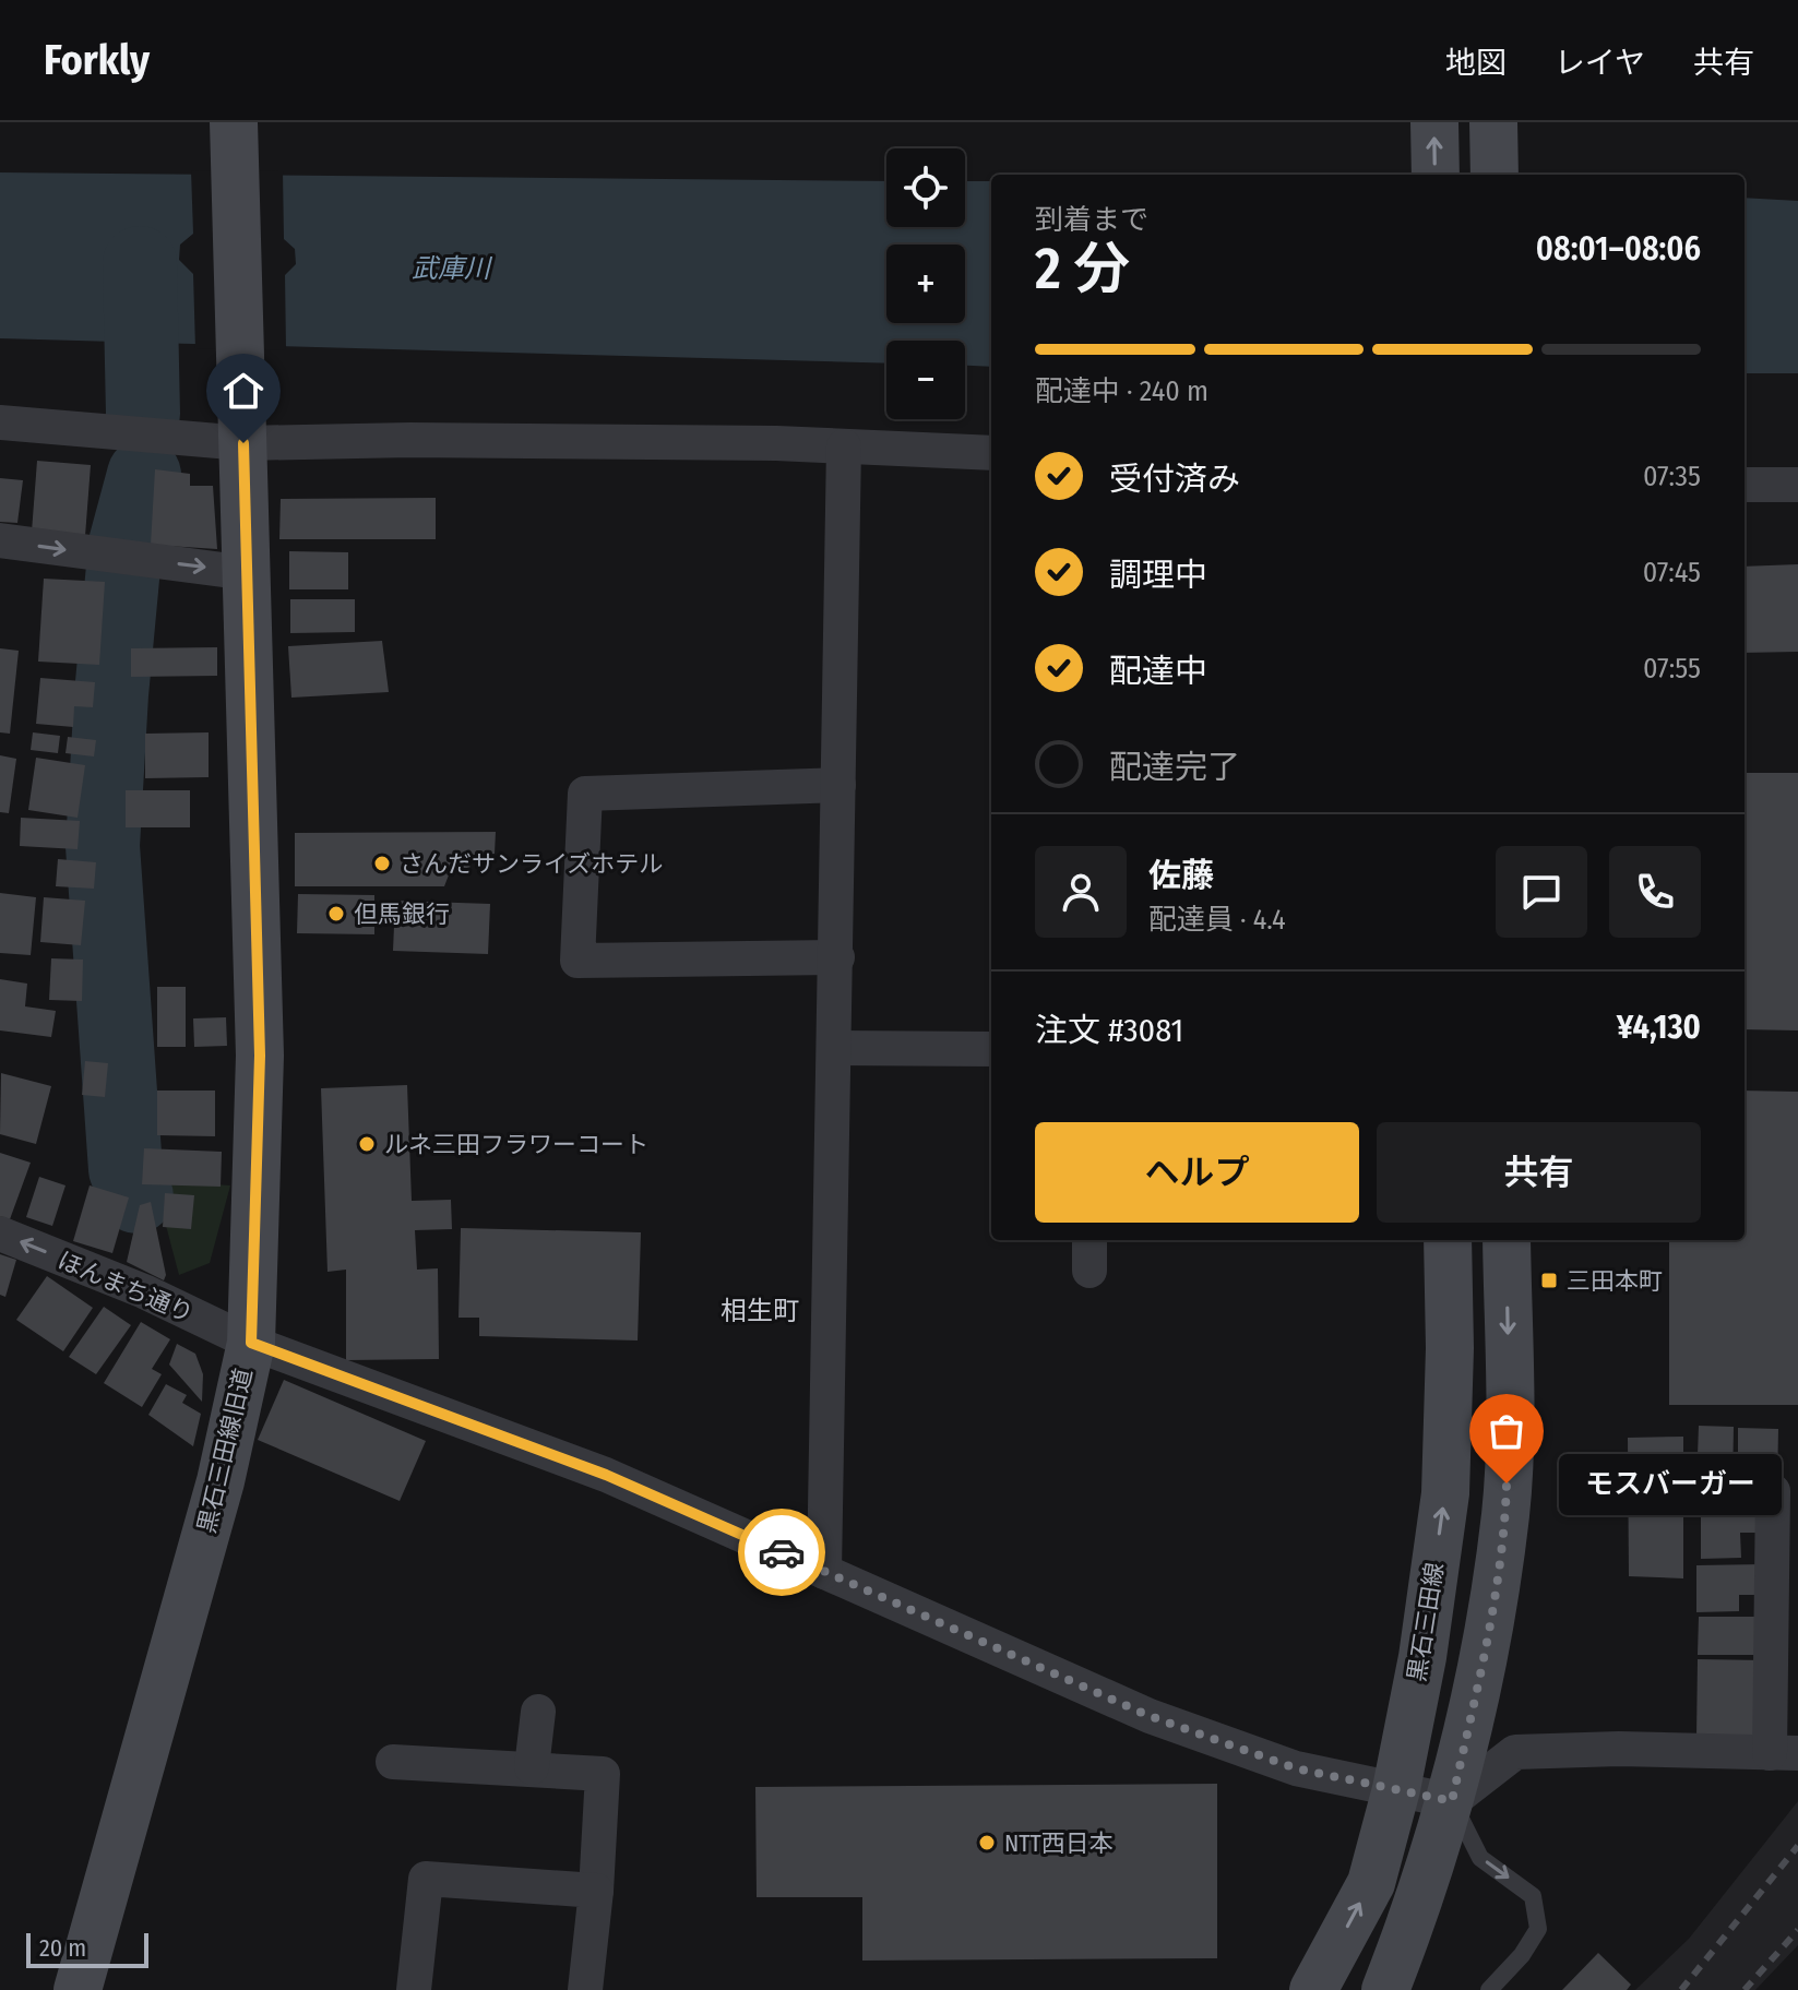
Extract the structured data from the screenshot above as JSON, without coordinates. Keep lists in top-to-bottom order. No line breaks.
{"streets":{"street":["ほんまち通り","黒石三田線旧道","黒石三田線"]},"crossings":[["ほんまち通り","黒石三田線旧道"],["ほんまち通り","黒石三田線"]],"districts":["相生町"],"water":["武庫川"],"places":{"other":["さんだサンライズホテル","但馬銀行","ルネ三田フラワーコート","モスバーガー","NTT西日本"],"transit":["三田本町"]},"scale_bar":"20 m","page":{"header":"Forkly","nav":["地図","レイヤ","共有"],"map_buttons":["+","−"],"heading":["2 分","到着まで","08:01–08:06"],"panel":["佐藤","配達員 · 4.4","注文 #3081","¥4,130"],"bar":"配達中 · 240 m","list":[["受付済み","07:35"],["調理中","07:45"],["配達中","07:55"],"配達完了"],"buttons":["ヘルプ","共有"],"bubble":"モスバーガー","scale":"20 m"}}
